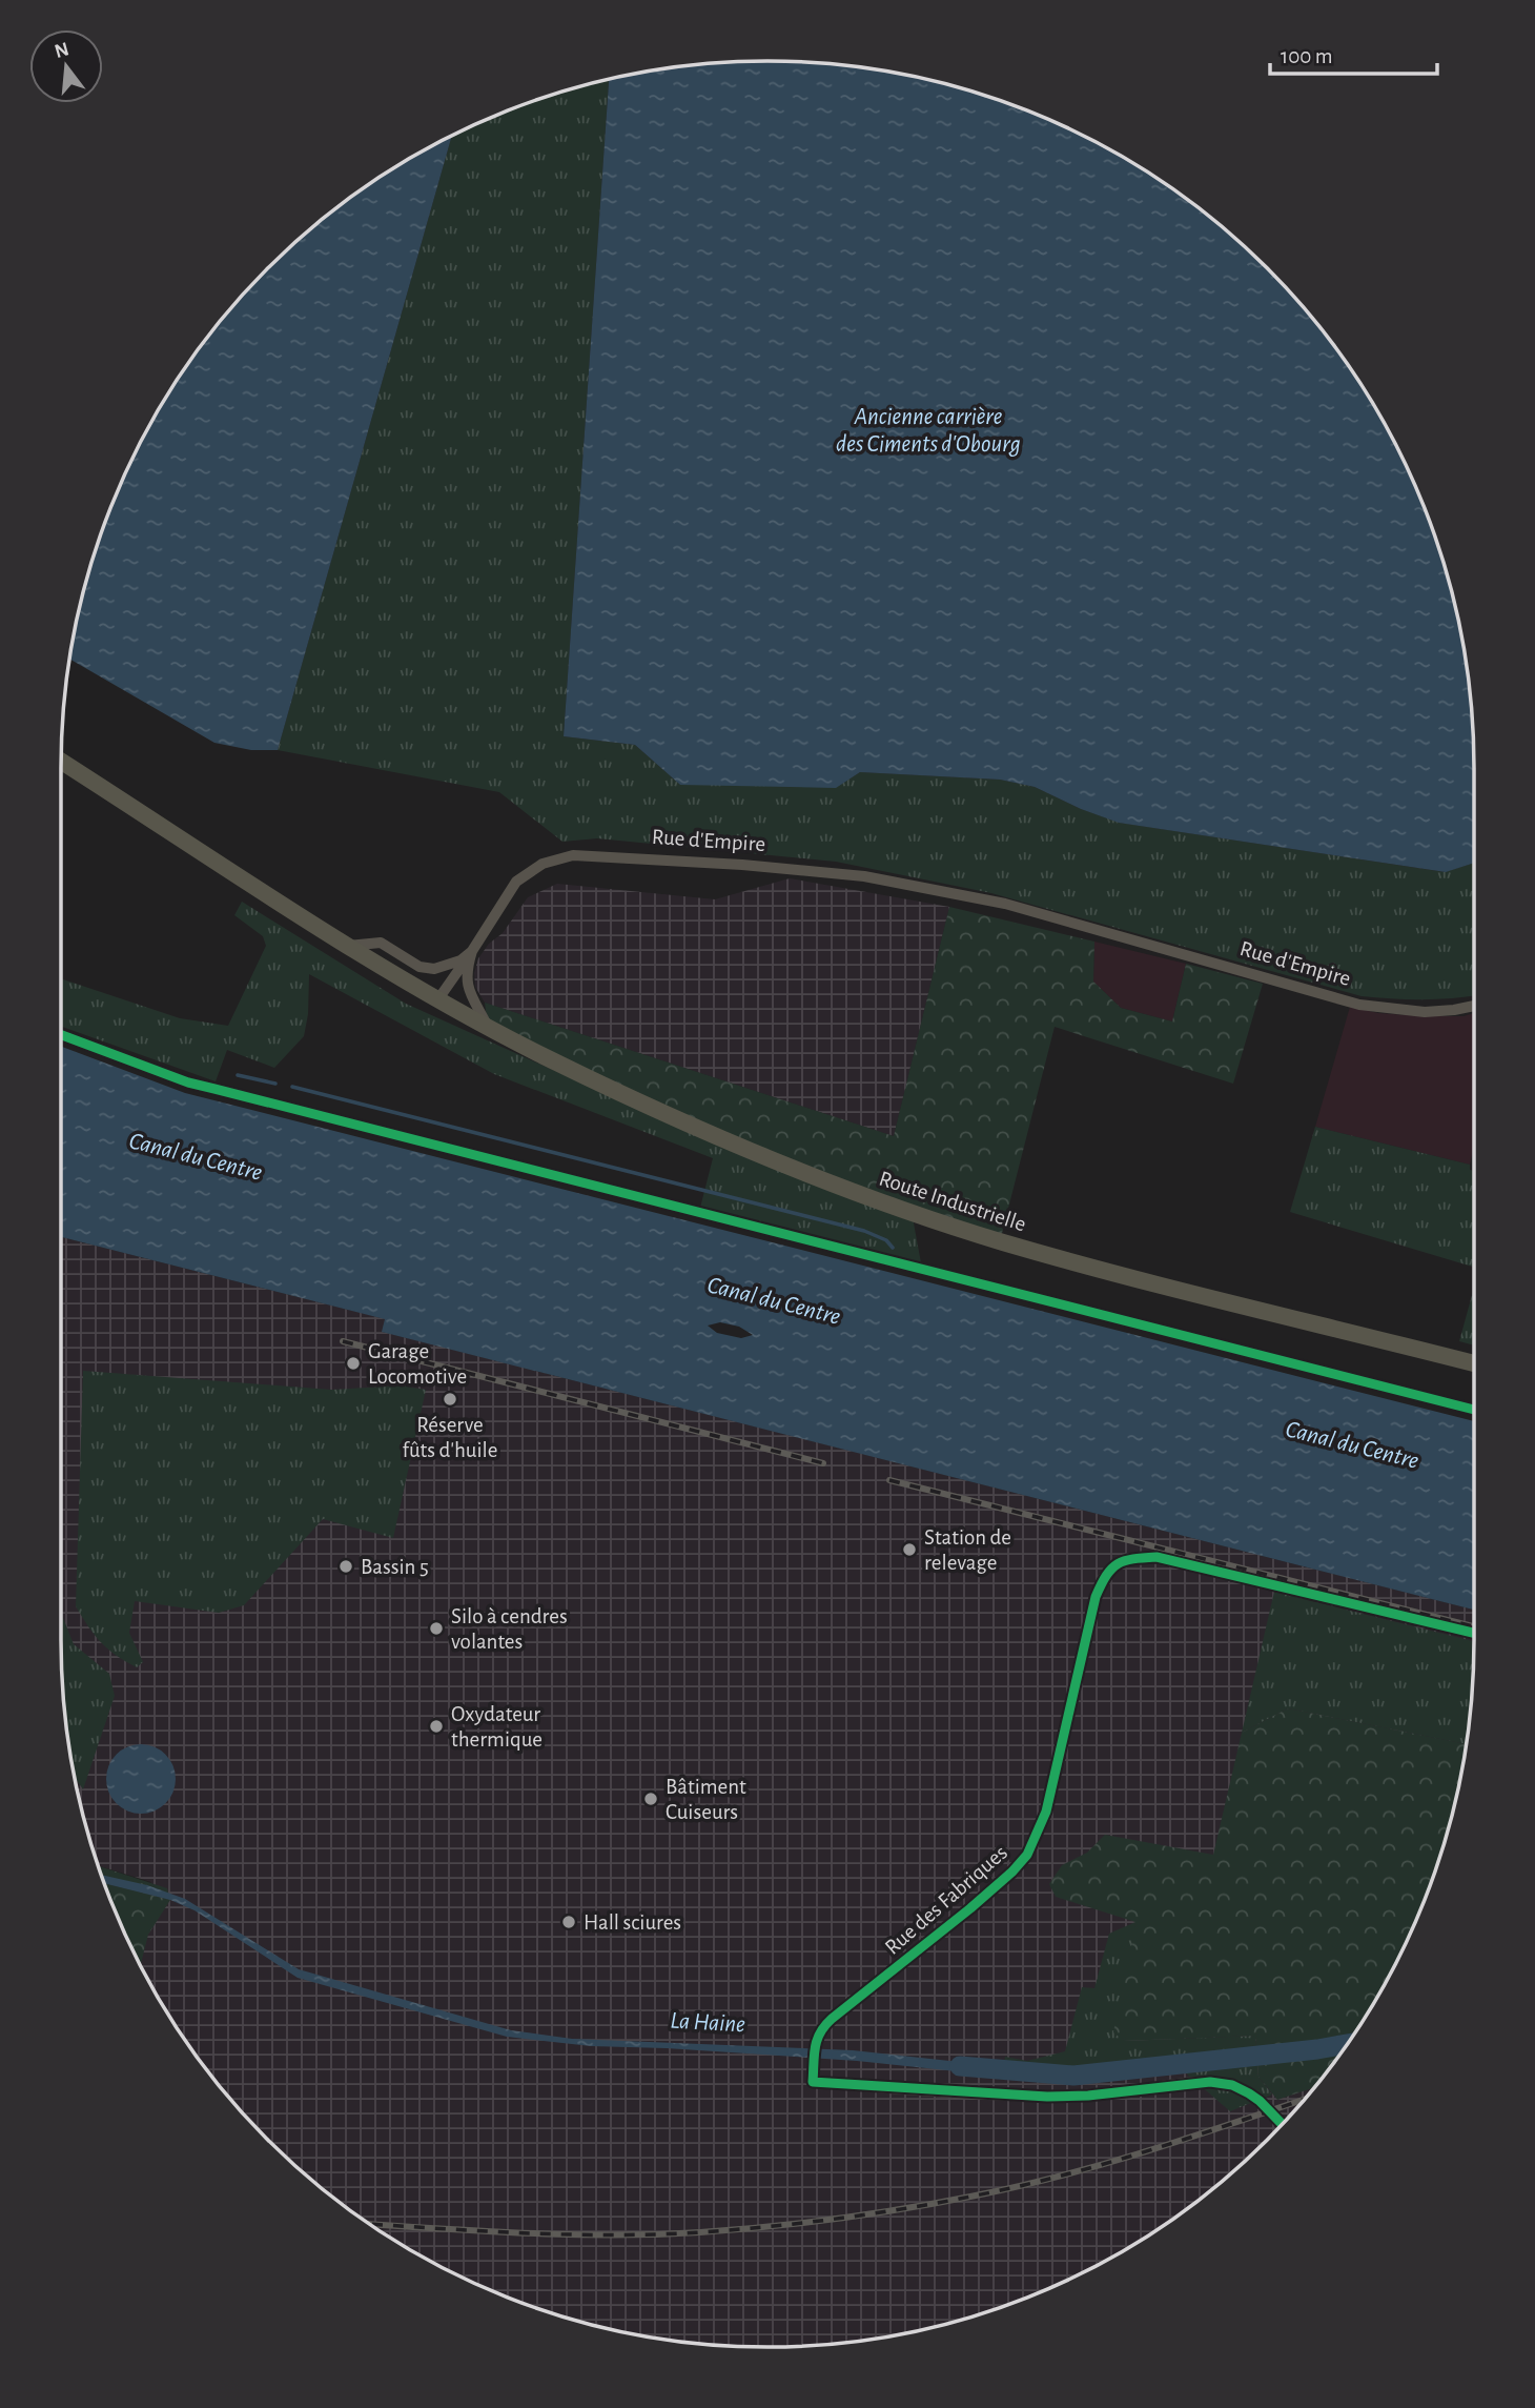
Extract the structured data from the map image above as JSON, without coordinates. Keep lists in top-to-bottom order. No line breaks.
{"streets":{"main road":["Route Industrielle"],"street":["Rue d'Empire","Rue des Fabriques"]},"crossings":[["Rue d'Empire","Route Industrielle"]],"water":["Ancienne carrière des Ciments d'Obourg","Canal du Centre","La Haine"],"places":["Garage Locomotive","Réserve fûts d'huile","Station de relevage","Bassin 5","Silo à cendres volantes","Oxydateur thermique","Bâtiment Cuiseurs","Hall sciures"],"scale_bar":"100 m","north":"top"}
